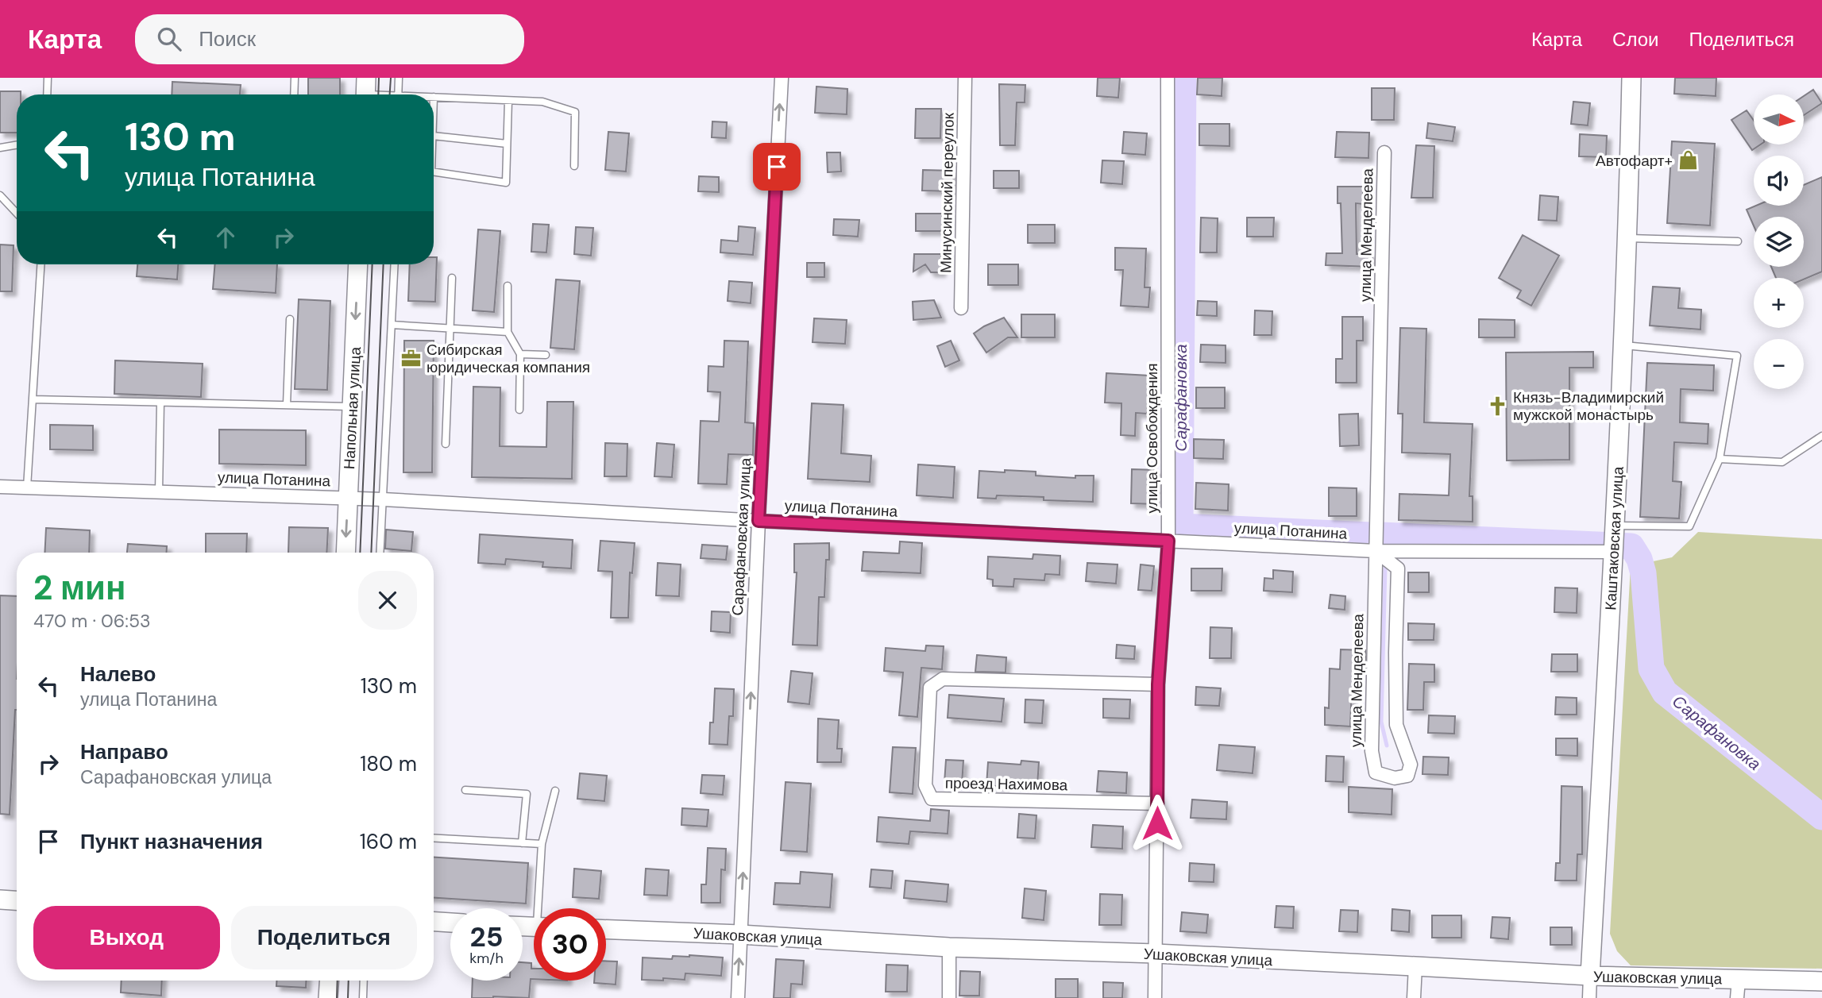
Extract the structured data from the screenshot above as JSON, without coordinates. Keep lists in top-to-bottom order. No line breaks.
{"streets":{"main road":["Напольная улица","Каштаковская улица","Ушаковская улица"],"street":["Минусинский переулок","улица Менделеева","улица Освобождения","улица Потанина","Сарафановская улица","проезд Нахимова"]},"crossings":[["улица Менделеева","улица Потанина"],["Напольная улица","улица Потанина"],["улица Освобождения","улица Потанина"],["улица Освобождения","проезд Нахимова"],["улица Освобождения","Ушаковская улица"],["улица Потанина","Сарафановская улица"],["улица Потанина","Каштаковская улица"],["Сарафановская улица","Ушаковская улица"],["Каштаковская улица","Ушаковская улица"]],"one_way":["Напольная улица","Сарафановская улица"],"water":["Сарафановка"],"places":{"shop":["Автофарт+"],"office":["Сибирская юридическая компания"],"church":["Князь-Владимирский мужской монастырь"]},"north":"right","page":{"header":"Карта","search":"Поиск","nav":["Карта","Слои","Поделиться"],"map_buttons":["+","−"],"turn":["130 m","улица Потанина"],"heading":["2 мин","470 m · 06:53"],"list":[{"name":"Налево","note":"улица Потанина","value":"130 m"},{"name":"Направо","note":"Сарафановская улица","value":"180 m"},{"name":"Пункт назначения","value":"160 m"}],"buttons":["Выход","Поделиться"],"speed":"25 km/h","limit":"30"}}
